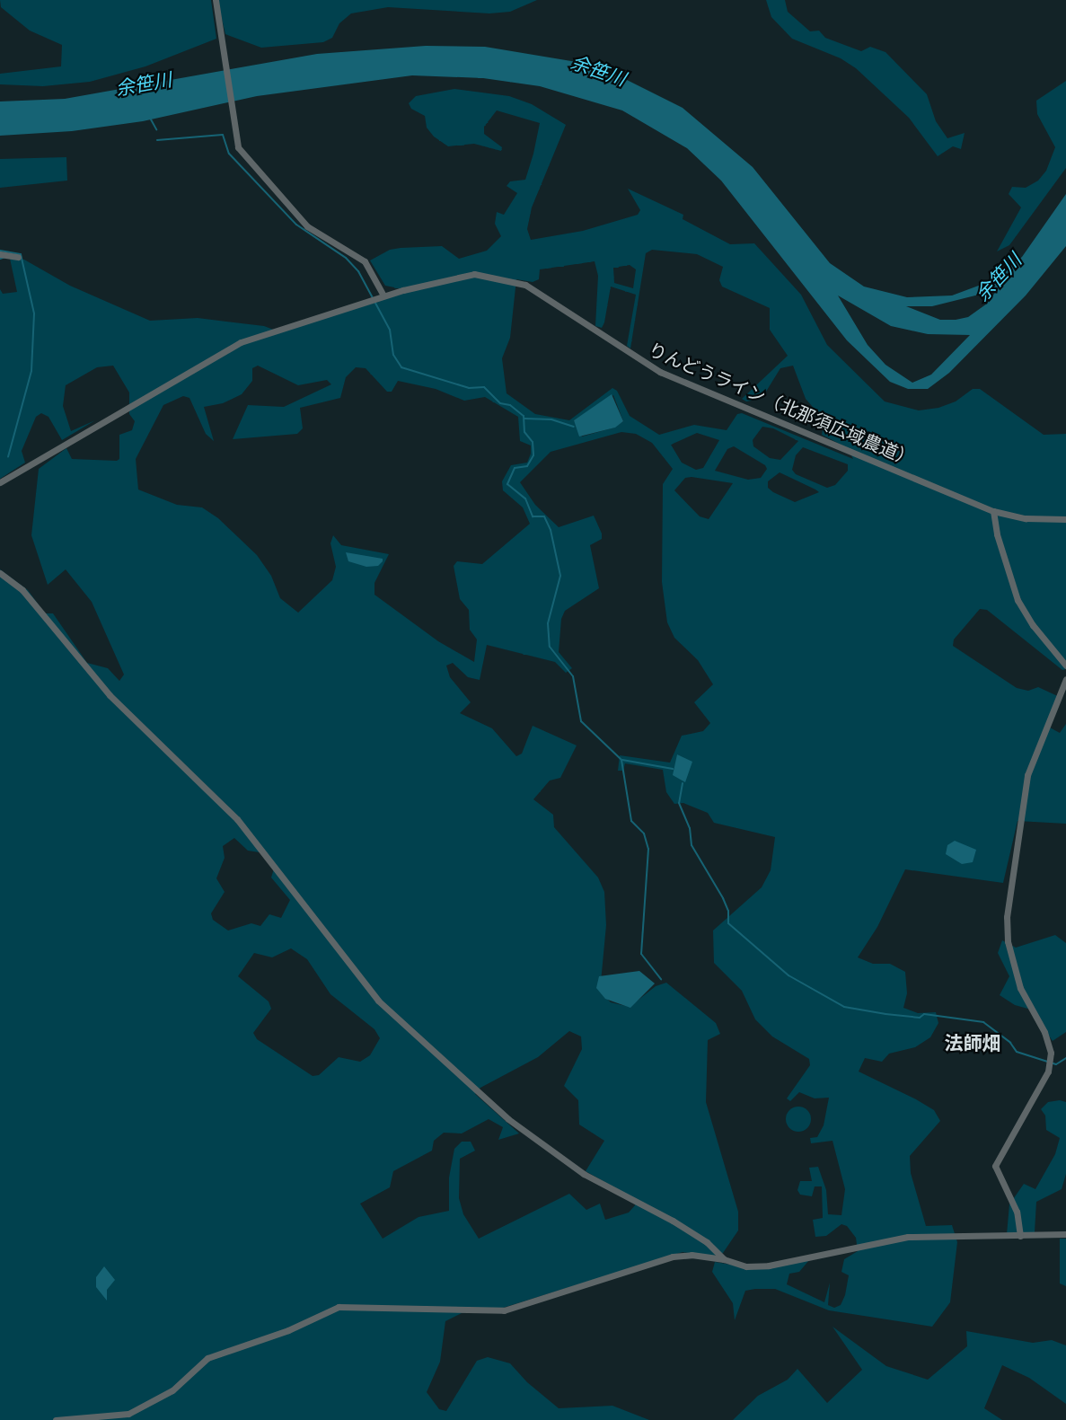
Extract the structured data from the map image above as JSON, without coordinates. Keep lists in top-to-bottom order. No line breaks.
{"streets":{"street":["りんどうライン（北那須広域農道）"]},"districts":["法師畑"],"water":["余笹川"]}
